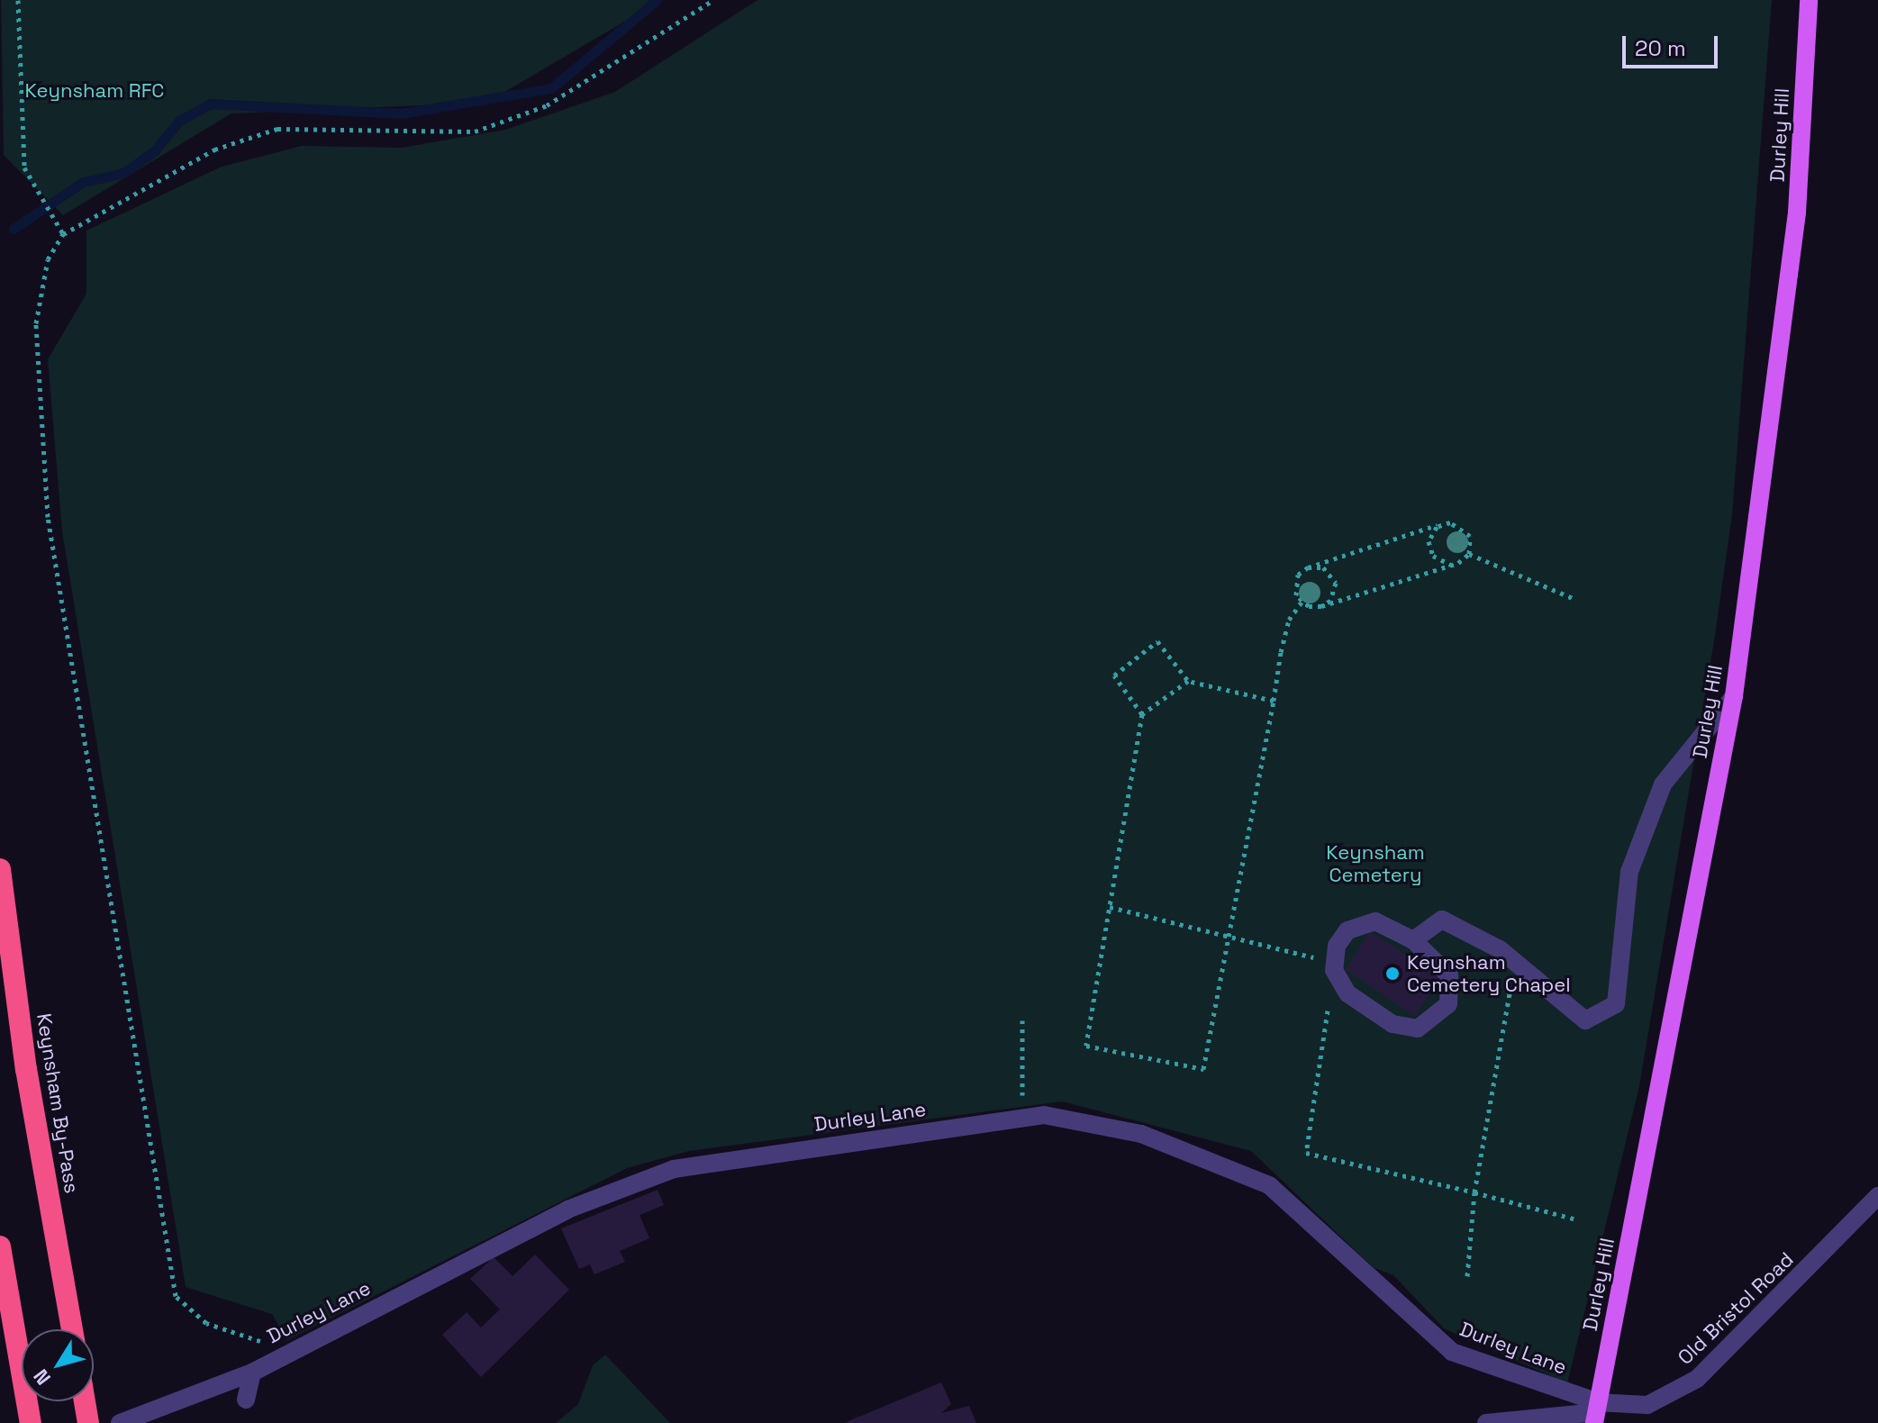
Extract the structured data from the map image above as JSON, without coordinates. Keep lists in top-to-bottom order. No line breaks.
{"streets":{"highway":["Keynsham By-Pass"],"main road":["Durley Hill"],"street":["Durley Lane","Old Bristol Road"]},"crossings":[["Durley Hill","Durley Lane"],["Durley Hill","Old Bristol Road"],["Durley Lane","Old Bristol Road"]],"parks":["Keynsham RFC","Keynsham Cemetery"],"places":["Keynsham Cemetery Chapel"],"scale_bar":"20 m","north":"bottom left"}
